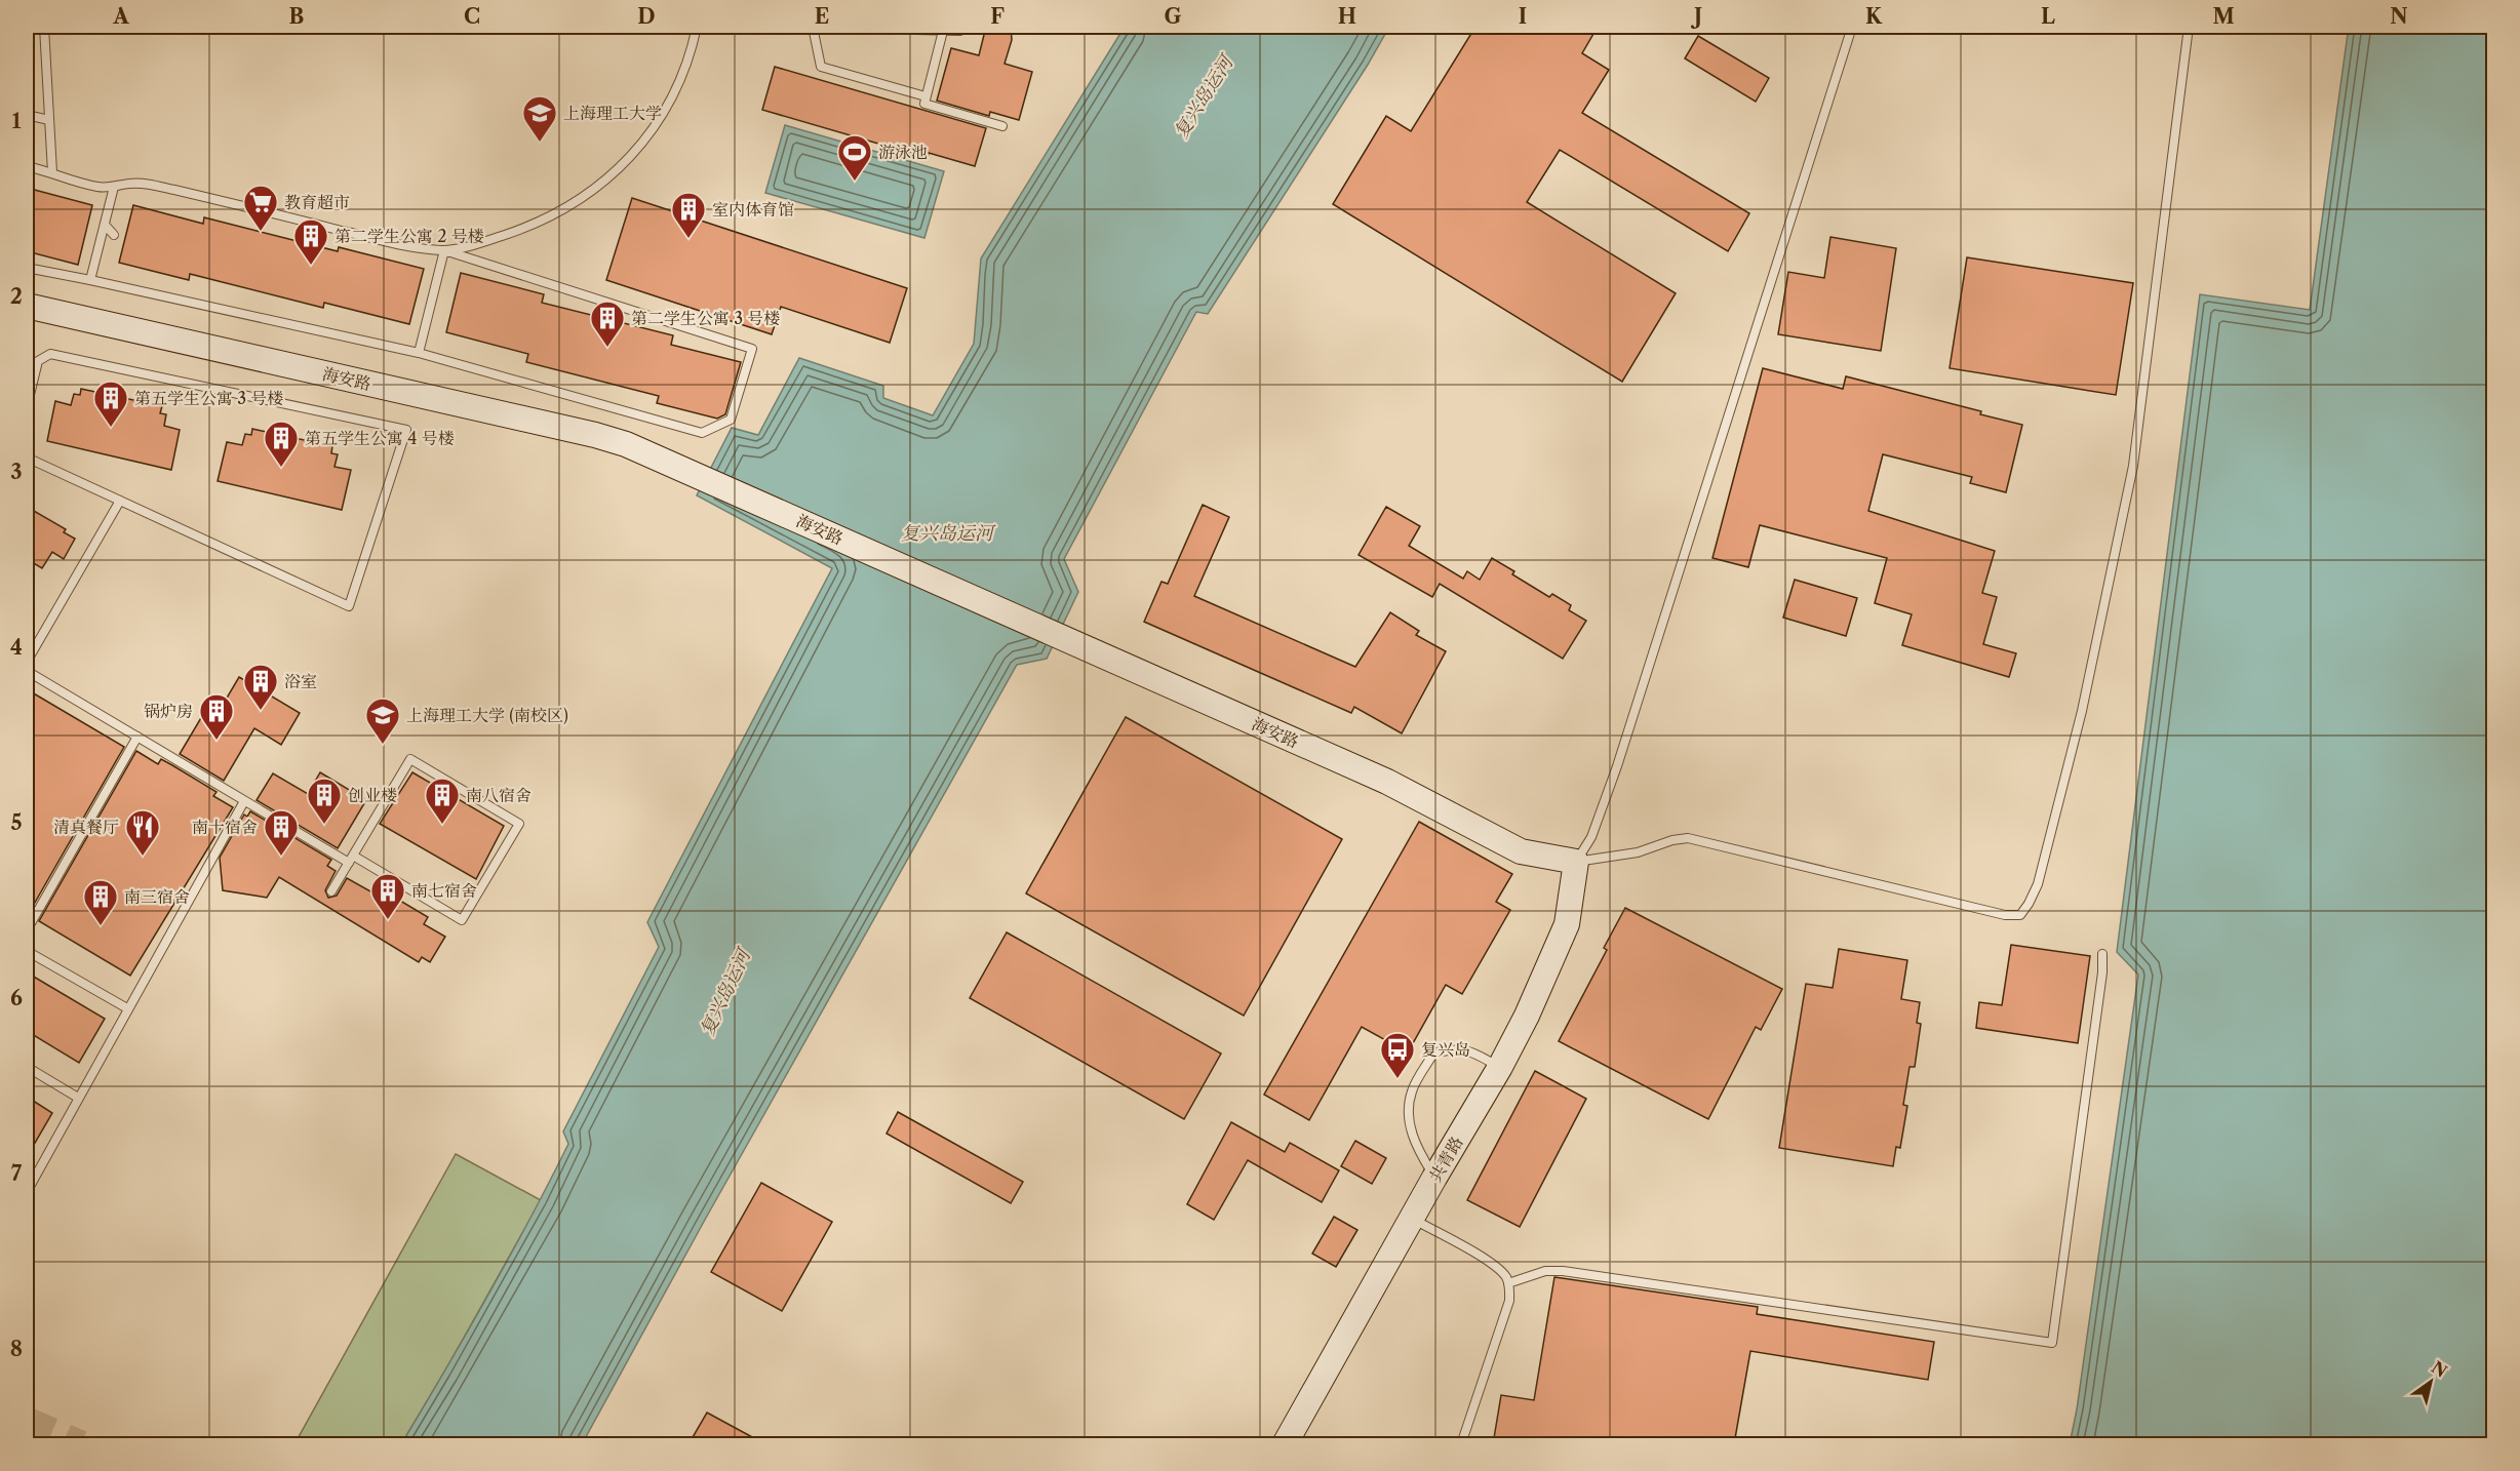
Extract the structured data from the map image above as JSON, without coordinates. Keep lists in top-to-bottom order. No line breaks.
{"streets":{"street":["海安路","共青路"]},"crossings":[["海安路","共青路"]],"water":["复兴岛运河"],"places":{"school or university":["上海理工大学","上海理工大学 (南校区)"],"sports":["游泳池"],"supermarket":["教育超市"],"building":["室内体育馆","第二学生公寓 2 号楼","第二学生公寓 3 号楼","第五学生公寓 3 号楼","第五学生公寓 4 号楼","浴室","锅炉房","创业楼","南八宿舍","南十宿舍","南七宿舍","南三宿舍"],"restaurant":["清真餐厅"],"bus stop":["复兴岛"]},"north":"top right","grid":{"columns":["A","B","C","D","E","F","G","H","I","J","K","L","M","N"],"rows":["1","2","3","4","5","6","7","8"]}}
